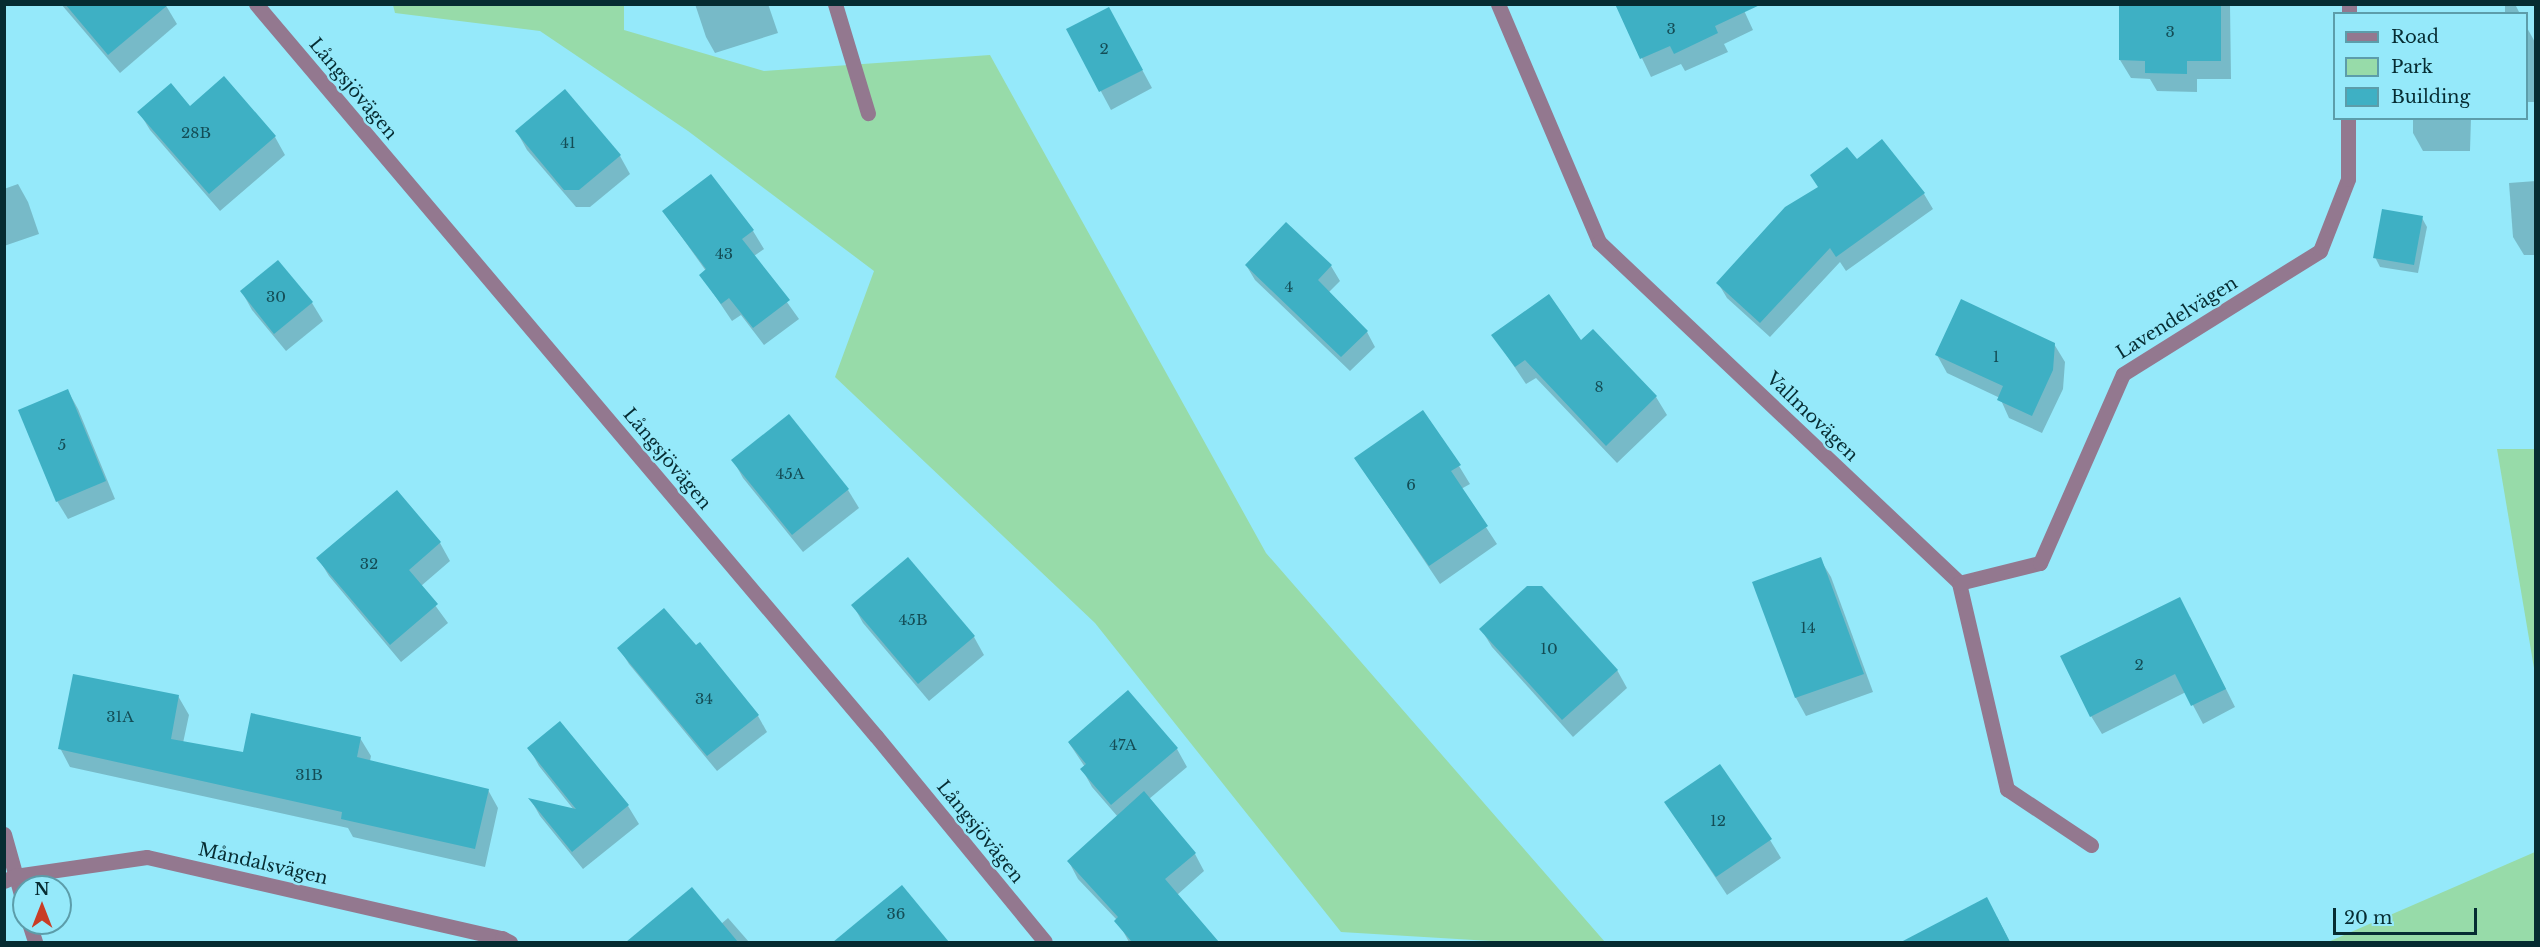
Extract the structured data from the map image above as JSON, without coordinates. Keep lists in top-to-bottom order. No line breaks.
{"streets":{"street":["Långsjövägen","Lavendelvägen","Vallmovägen","Måndalsvägen"]},"crossings":[["Lavendelvägen","Vallmovägen"]],"house_numbers":["3","3","2","28B","41","43","4","30","1","8","5","45A","6","32","45B","14","10","2","34","31A","47A","31B","12","36"],"legend":["Road","Park","Building"],"scale_bar":"20 m","north":"top"}
